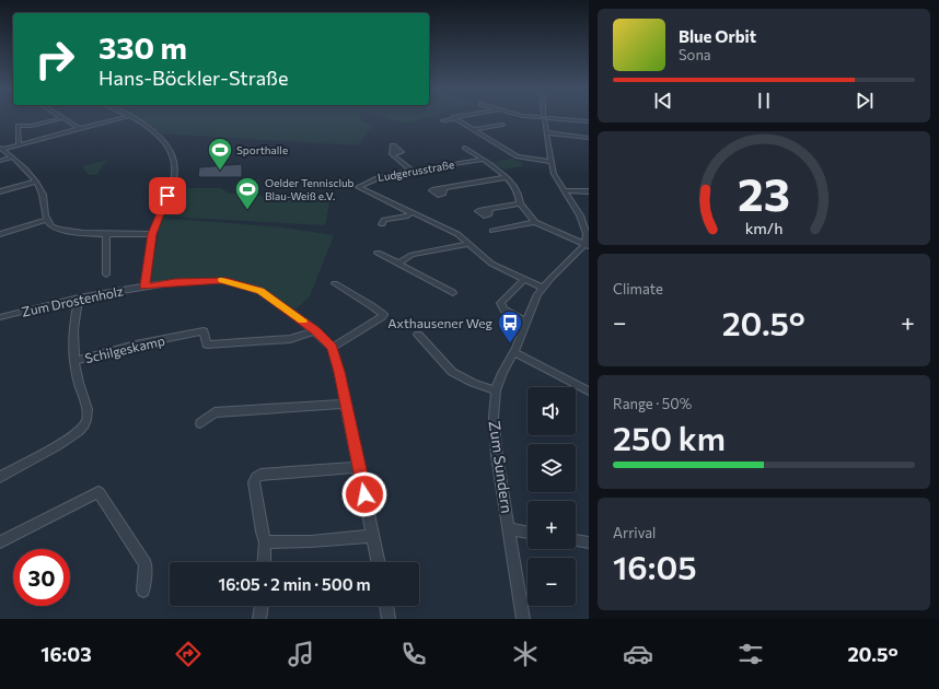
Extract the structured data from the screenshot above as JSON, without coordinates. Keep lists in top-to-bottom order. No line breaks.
{"streets":{"street":["Ludgerusstraße","Zum Drostenholz","Schilgeskamp","Zum Sundern"]},"crossings":[["Ludgerusstraße","Zum Sundern"],["Zum Drostenholz","Schilgeskamp"]],"places":{"sports":["Sporthalle","Oelder Tennisclub Blau-Weiß e.V."],"bus stop":["Axthausener Weg"]},"page":{"turn":["330 m","Hans-Böckler-Straße"],"song":["Blue Orbit","Sona"],"tile":["Climate",["Range · 50%","250 km"],["Arrival","16:05"]],"heat":["−","20.5°","+"],"map_buttons":["+","−"],"limit":"30","trip":"16:05 · 2 min · 500 m","tabs":["16:03","20.5°"],"gauge":["23","km/h"]}}
